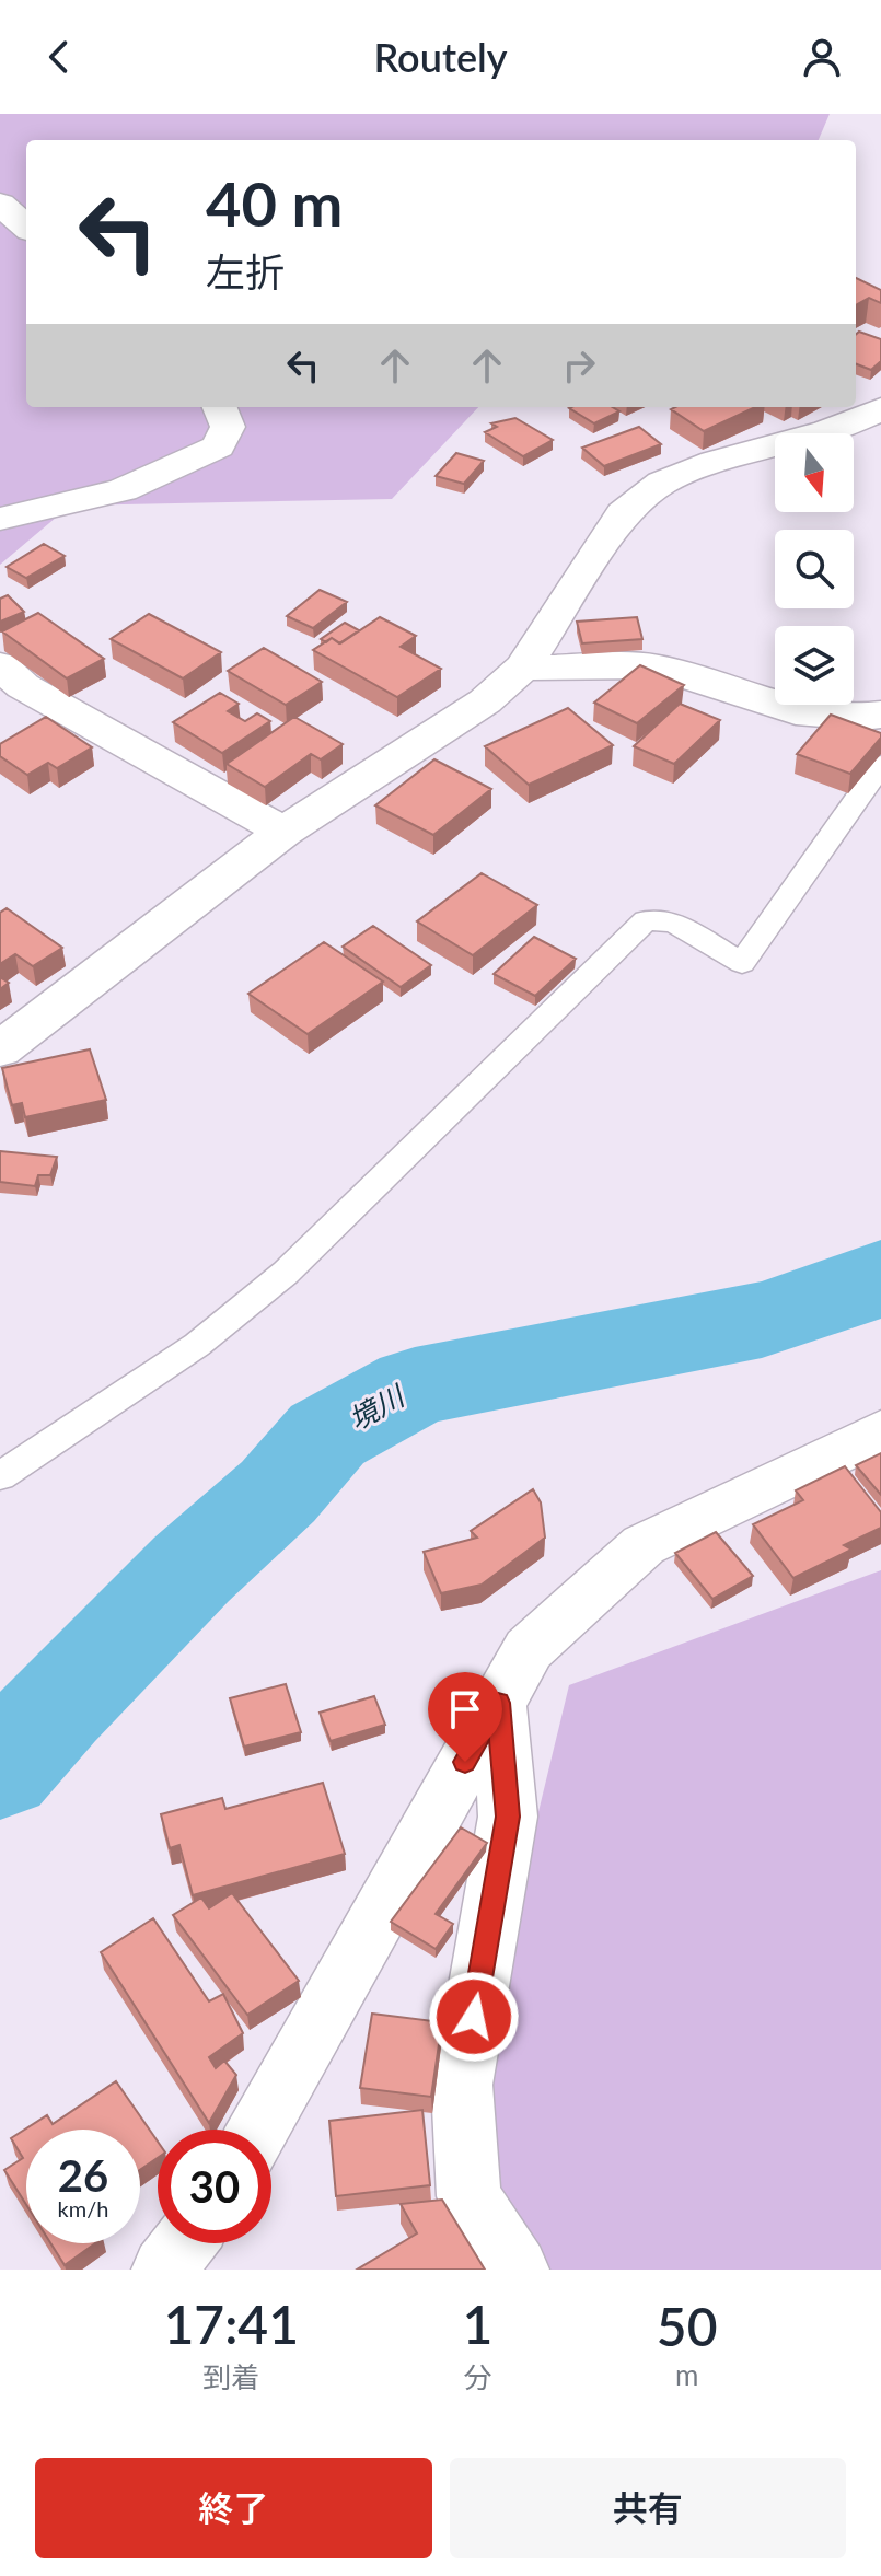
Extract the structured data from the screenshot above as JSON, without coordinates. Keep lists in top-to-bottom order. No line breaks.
{"water":["境川"],"north":"bottom","page":{"header":"Routely","turn":["40 m","左折"],"speed":"26 km/h","limit":"30","eta":["17:41","到着","1","分","50","m"],"buttons":["終了","共有"]}}
